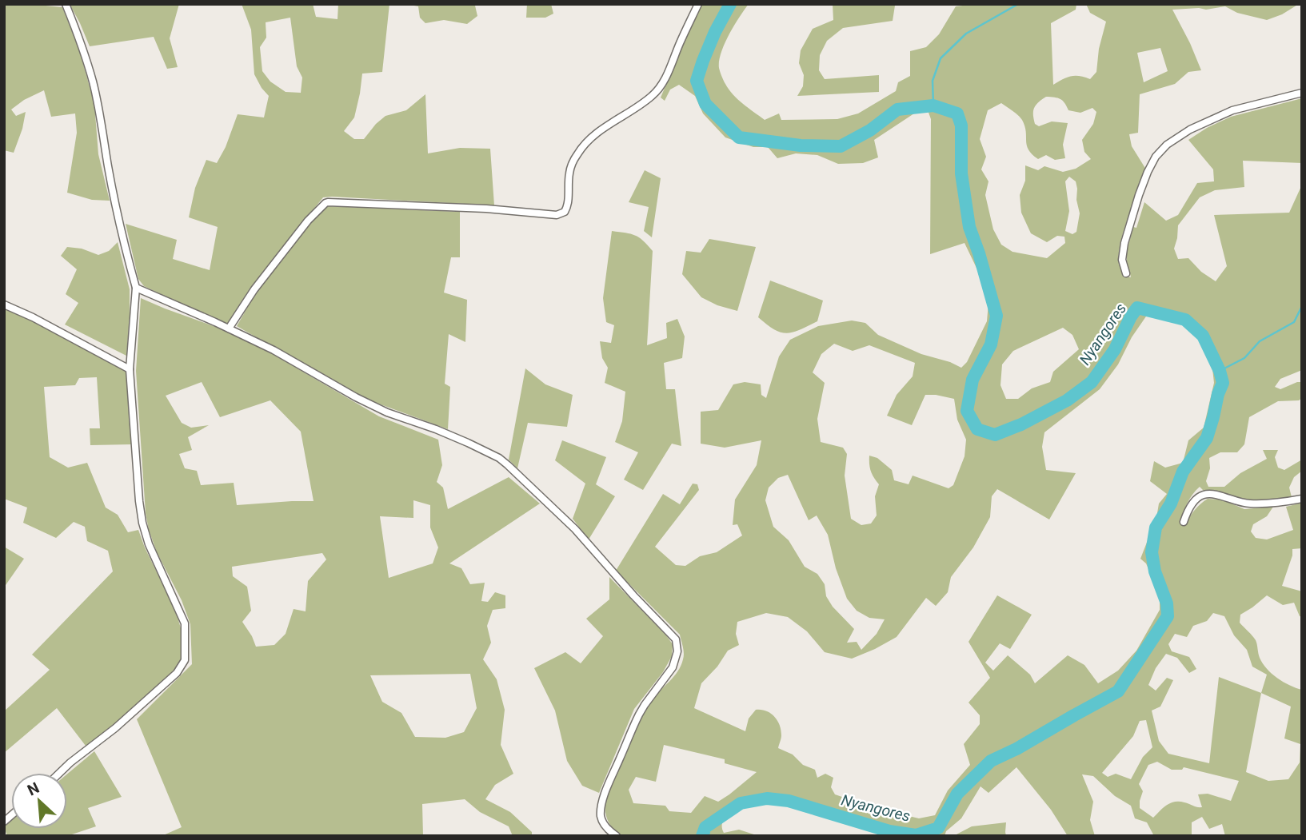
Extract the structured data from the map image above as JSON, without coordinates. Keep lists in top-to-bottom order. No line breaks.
{"water":["Nyangores"],"north":"top left"}
